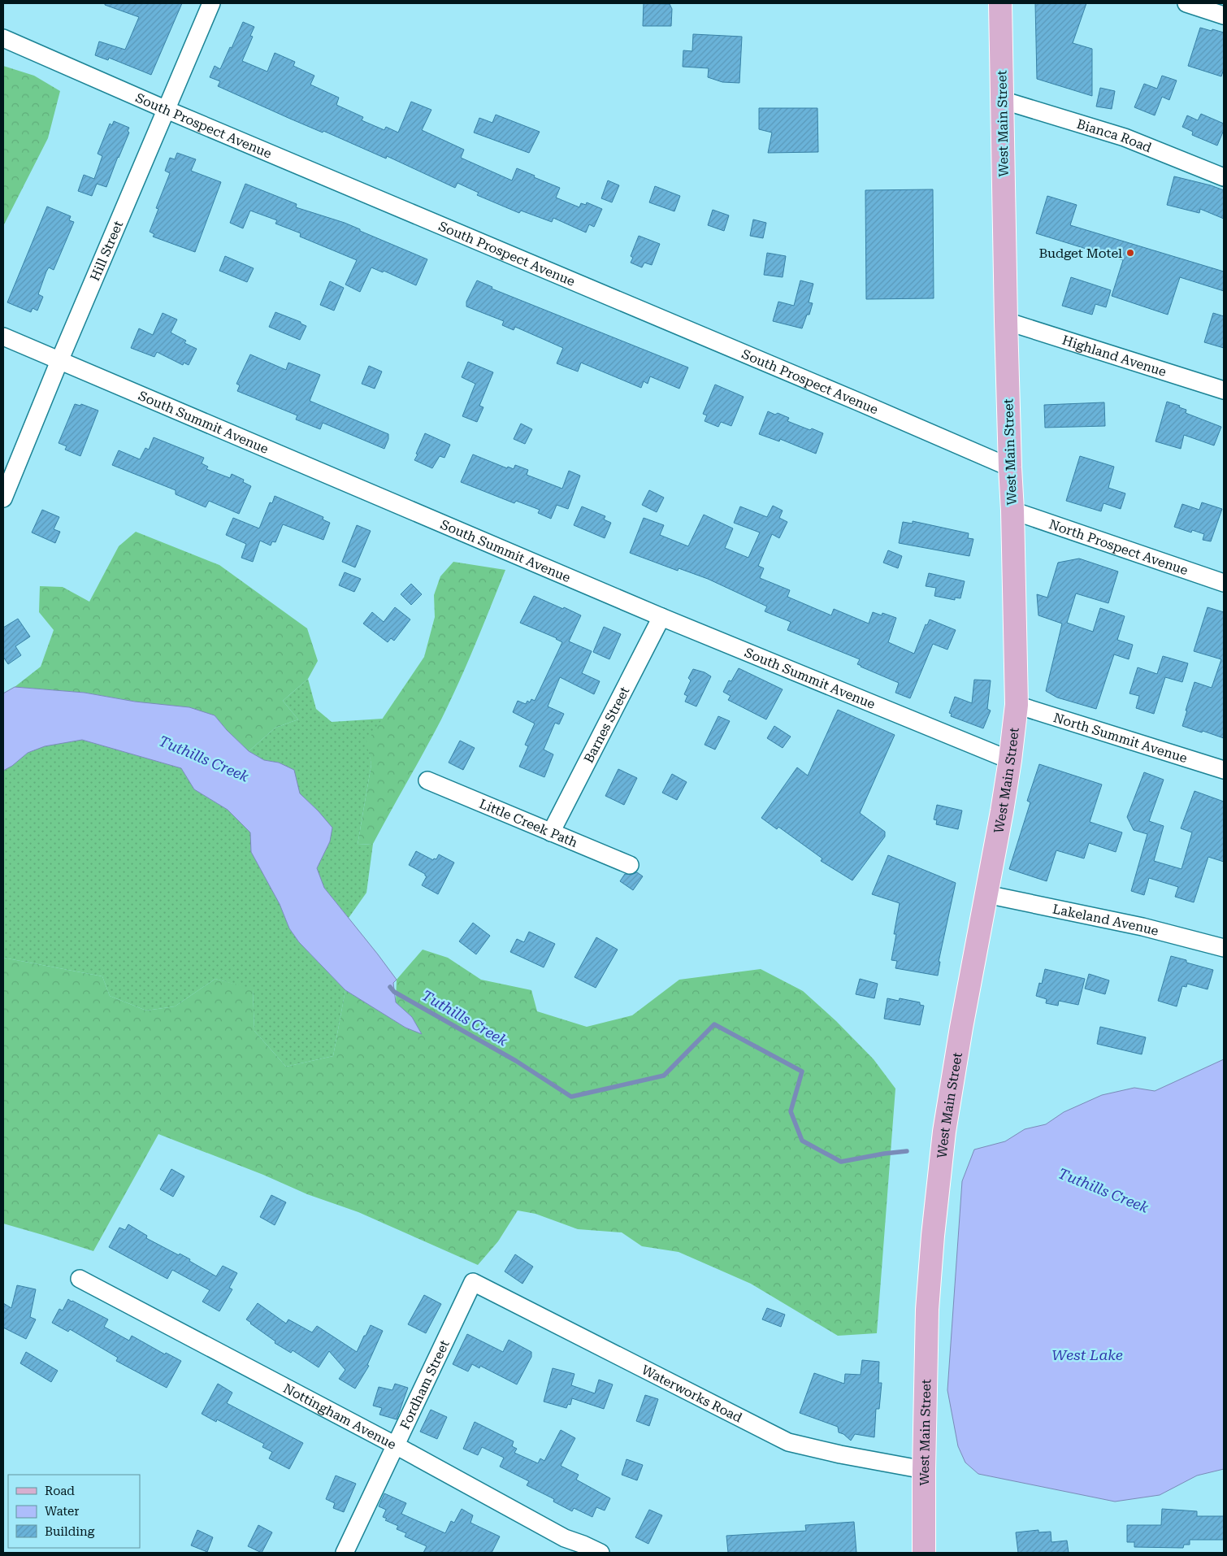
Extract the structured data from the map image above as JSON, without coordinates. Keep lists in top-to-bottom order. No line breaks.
{"streets":{"main road":["West Main Street"],"street":["South Prospect Avenue","Bianca Road","Hill Street","Highland Avenue","South Summit Avenue","North Prospect Avenue","Barnes Street","North Summit Avenue","Little Creek Path","Lakeland Avenue","Fordham Street","Waterworks Road","Nottingham Avenue"]},"crossings":[["West Main Street","South Prospect Avenue"],["West Main Street","Bianca Road"],["West Main Street","Highland Avenue"],["West Main Street","South Summit Avenue"],["West Main Street","North Prospect Avenue"],["West Main Street","North Summit Avenue"],["West Main Street","Lakeland Avenue"],["West Main Street","Waterworks Road"],["South Prospect Avenue","Hill Street"],["Hill Street","South Summit Avenue"],["South Summit Avenue","Barnes Street"],["Barnes Street","Little Creek Path"],["Fordham Street","Waterworks Road"],["Fordham Street","Nottingham Avenue"]],"water":["Tuthills Creek","West Lake"],"places":["Budget Motel"],"legend":["Road","Water","Building"]}
